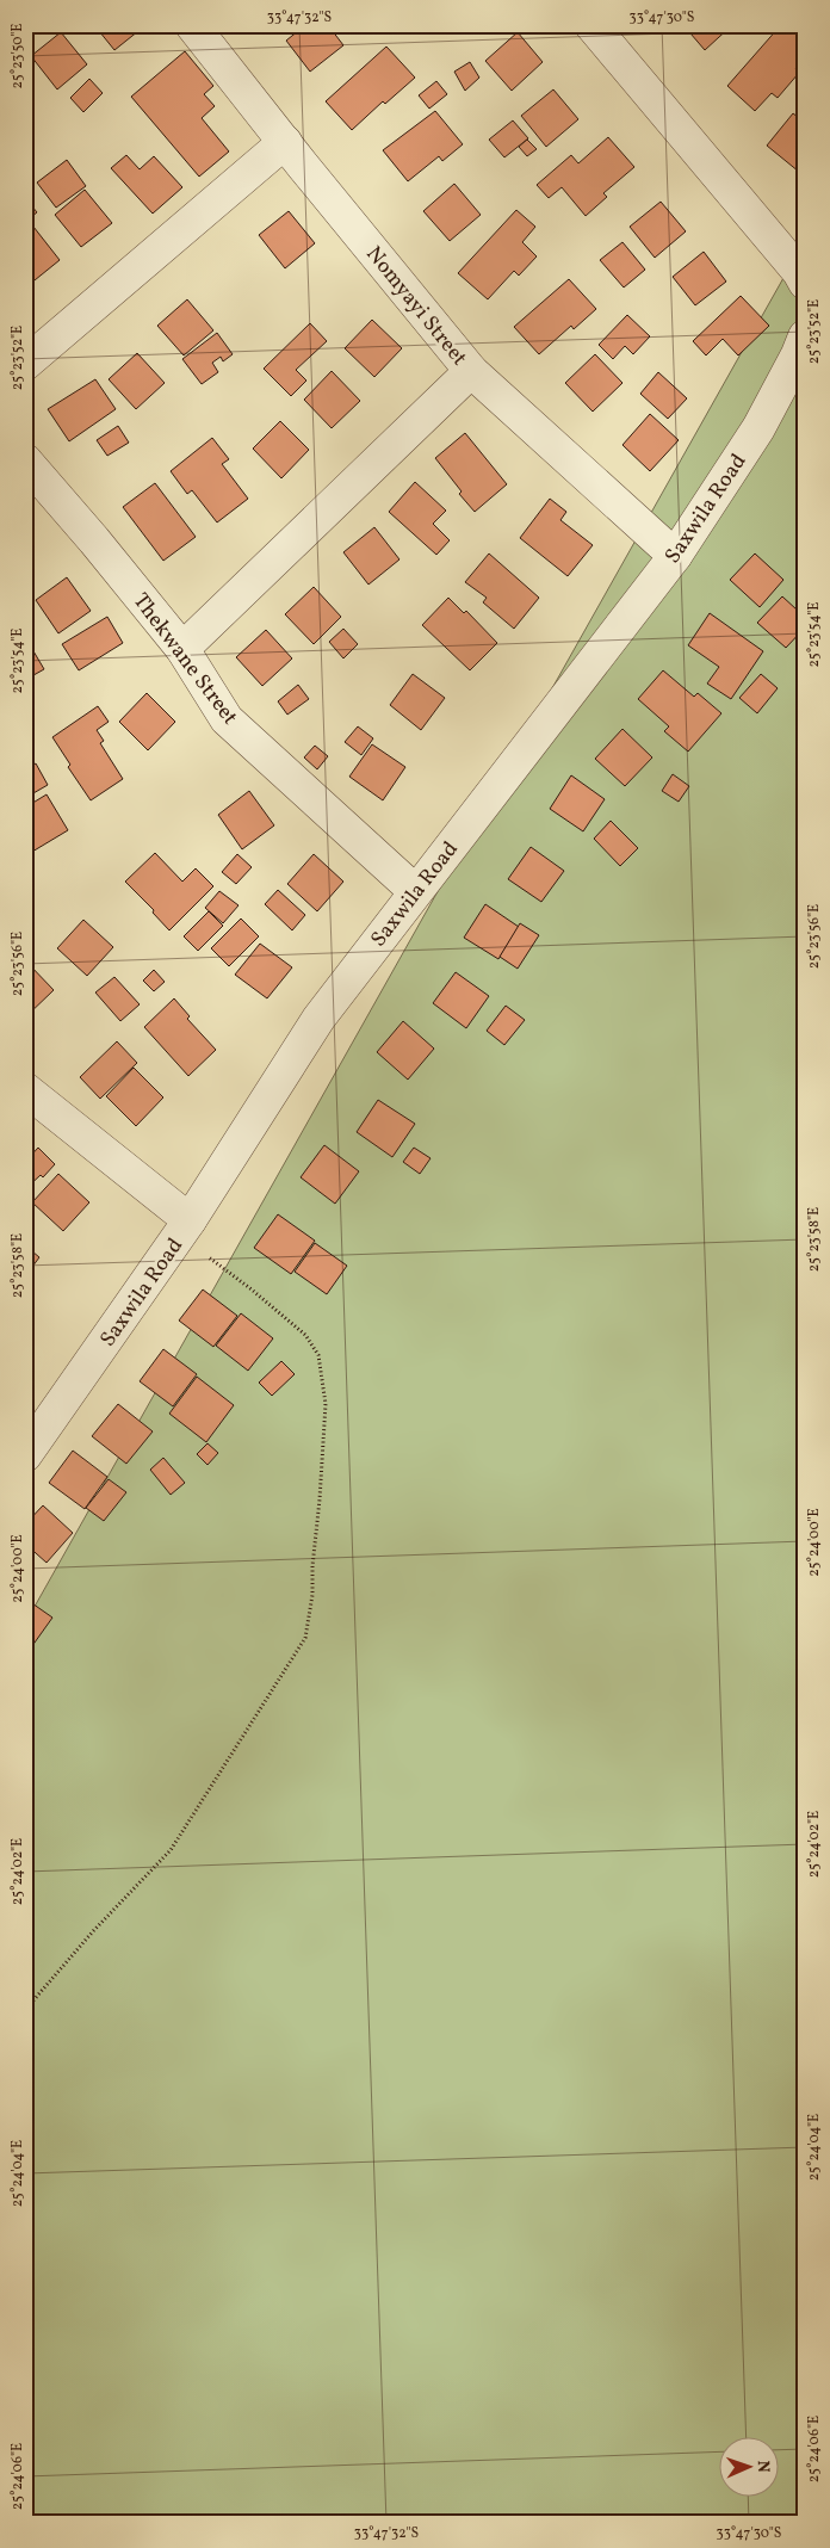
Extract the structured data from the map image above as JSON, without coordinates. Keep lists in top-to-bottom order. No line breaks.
{"streets":{"street":["Nomyayi Street","Saxwila Road","Thekwane Street"]},"crossings":[["Nomyayi Street","Saxwila Road"],["Saxwila Road","Thekwane Street"]],"north":"right","coordinates":["33°47'32\"S","33°47'30\"S","25°23'50\"E","25°23'52\"E","25°23'54\"E","25°23'56\"E","25°23'58\"E","25°24'00\"E","25°24'02\"E","25°24'04\"E","25°24'06\"E"]}
